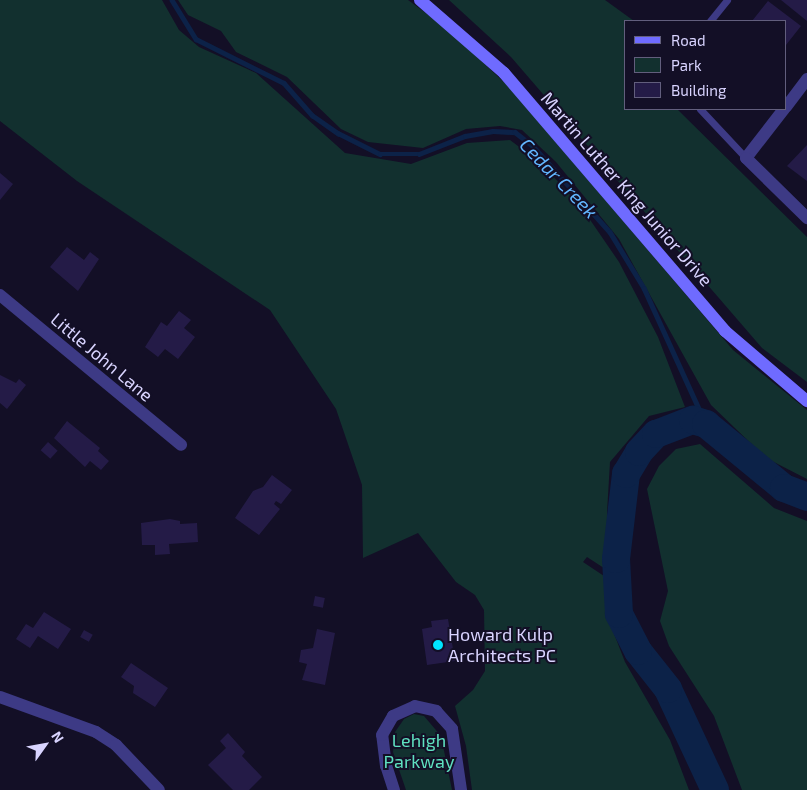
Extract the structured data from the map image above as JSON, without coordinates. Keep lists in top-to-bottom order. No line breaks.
{"streets":{"main road":["Martin Luther King Junior Drive"],"street":["Little John Lane"]},"water":["Cedar Creek"],"parks":["Lehigh Parkway"],"places":["Howard Kulp Architects PC"],"legend":["Road","Park","Building"],"north":"top right"}
